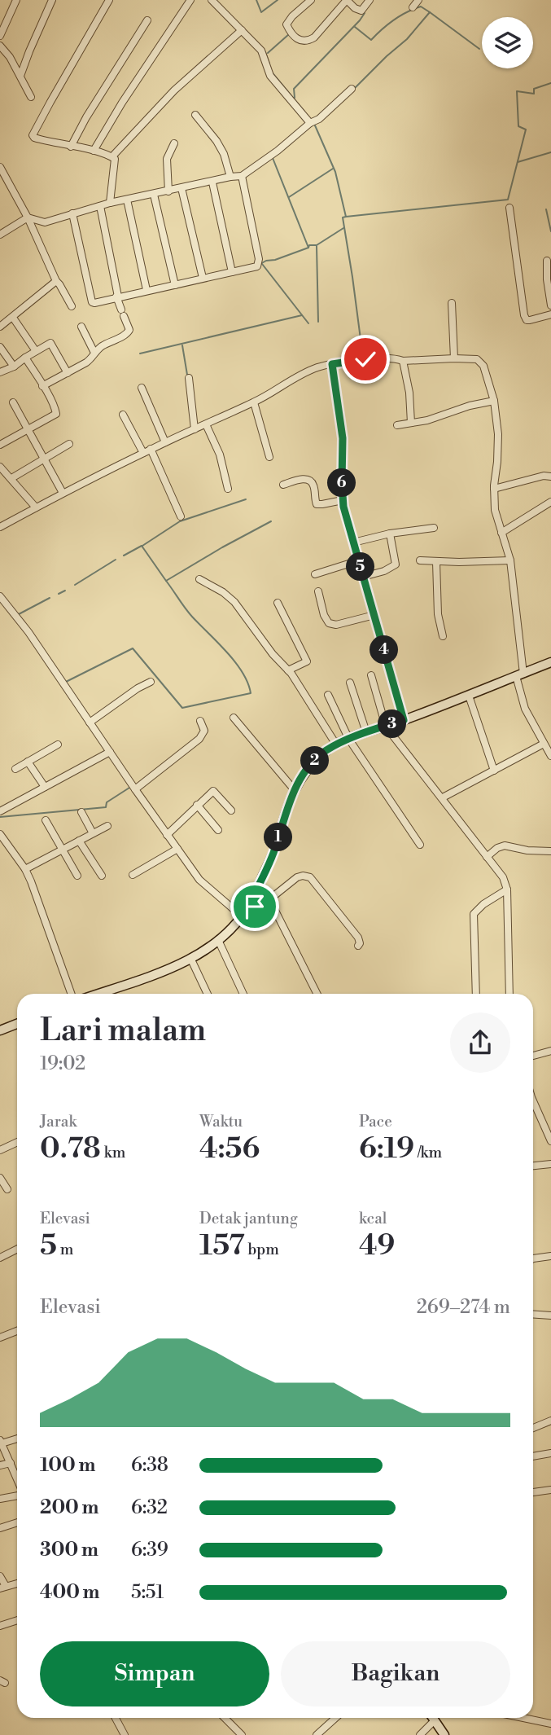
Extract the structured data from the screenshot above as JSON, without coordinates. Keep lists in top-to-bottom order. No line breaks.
{"page":{"pins":["6","5","4","3","2","1"],"heading":["Lari malam","19:02"],"stats":[["Jarak","0.78 km"],["Waktu","4:56"],["Pace","6:19 /km"],["Elevasi","5 m"],["Detak jantung","157 bpm"],["kcal","49"]],"chart":["Elevasi","269–274 m"],"list":[{"name":"100 m","note":"6:38"},{"name":"200 m","note":"6:32"},{"name":"300 m","note":"6:39"},{"name":"400 m","note":"5:51"}],"buttons":["Simpan","Bagikan"]}}
